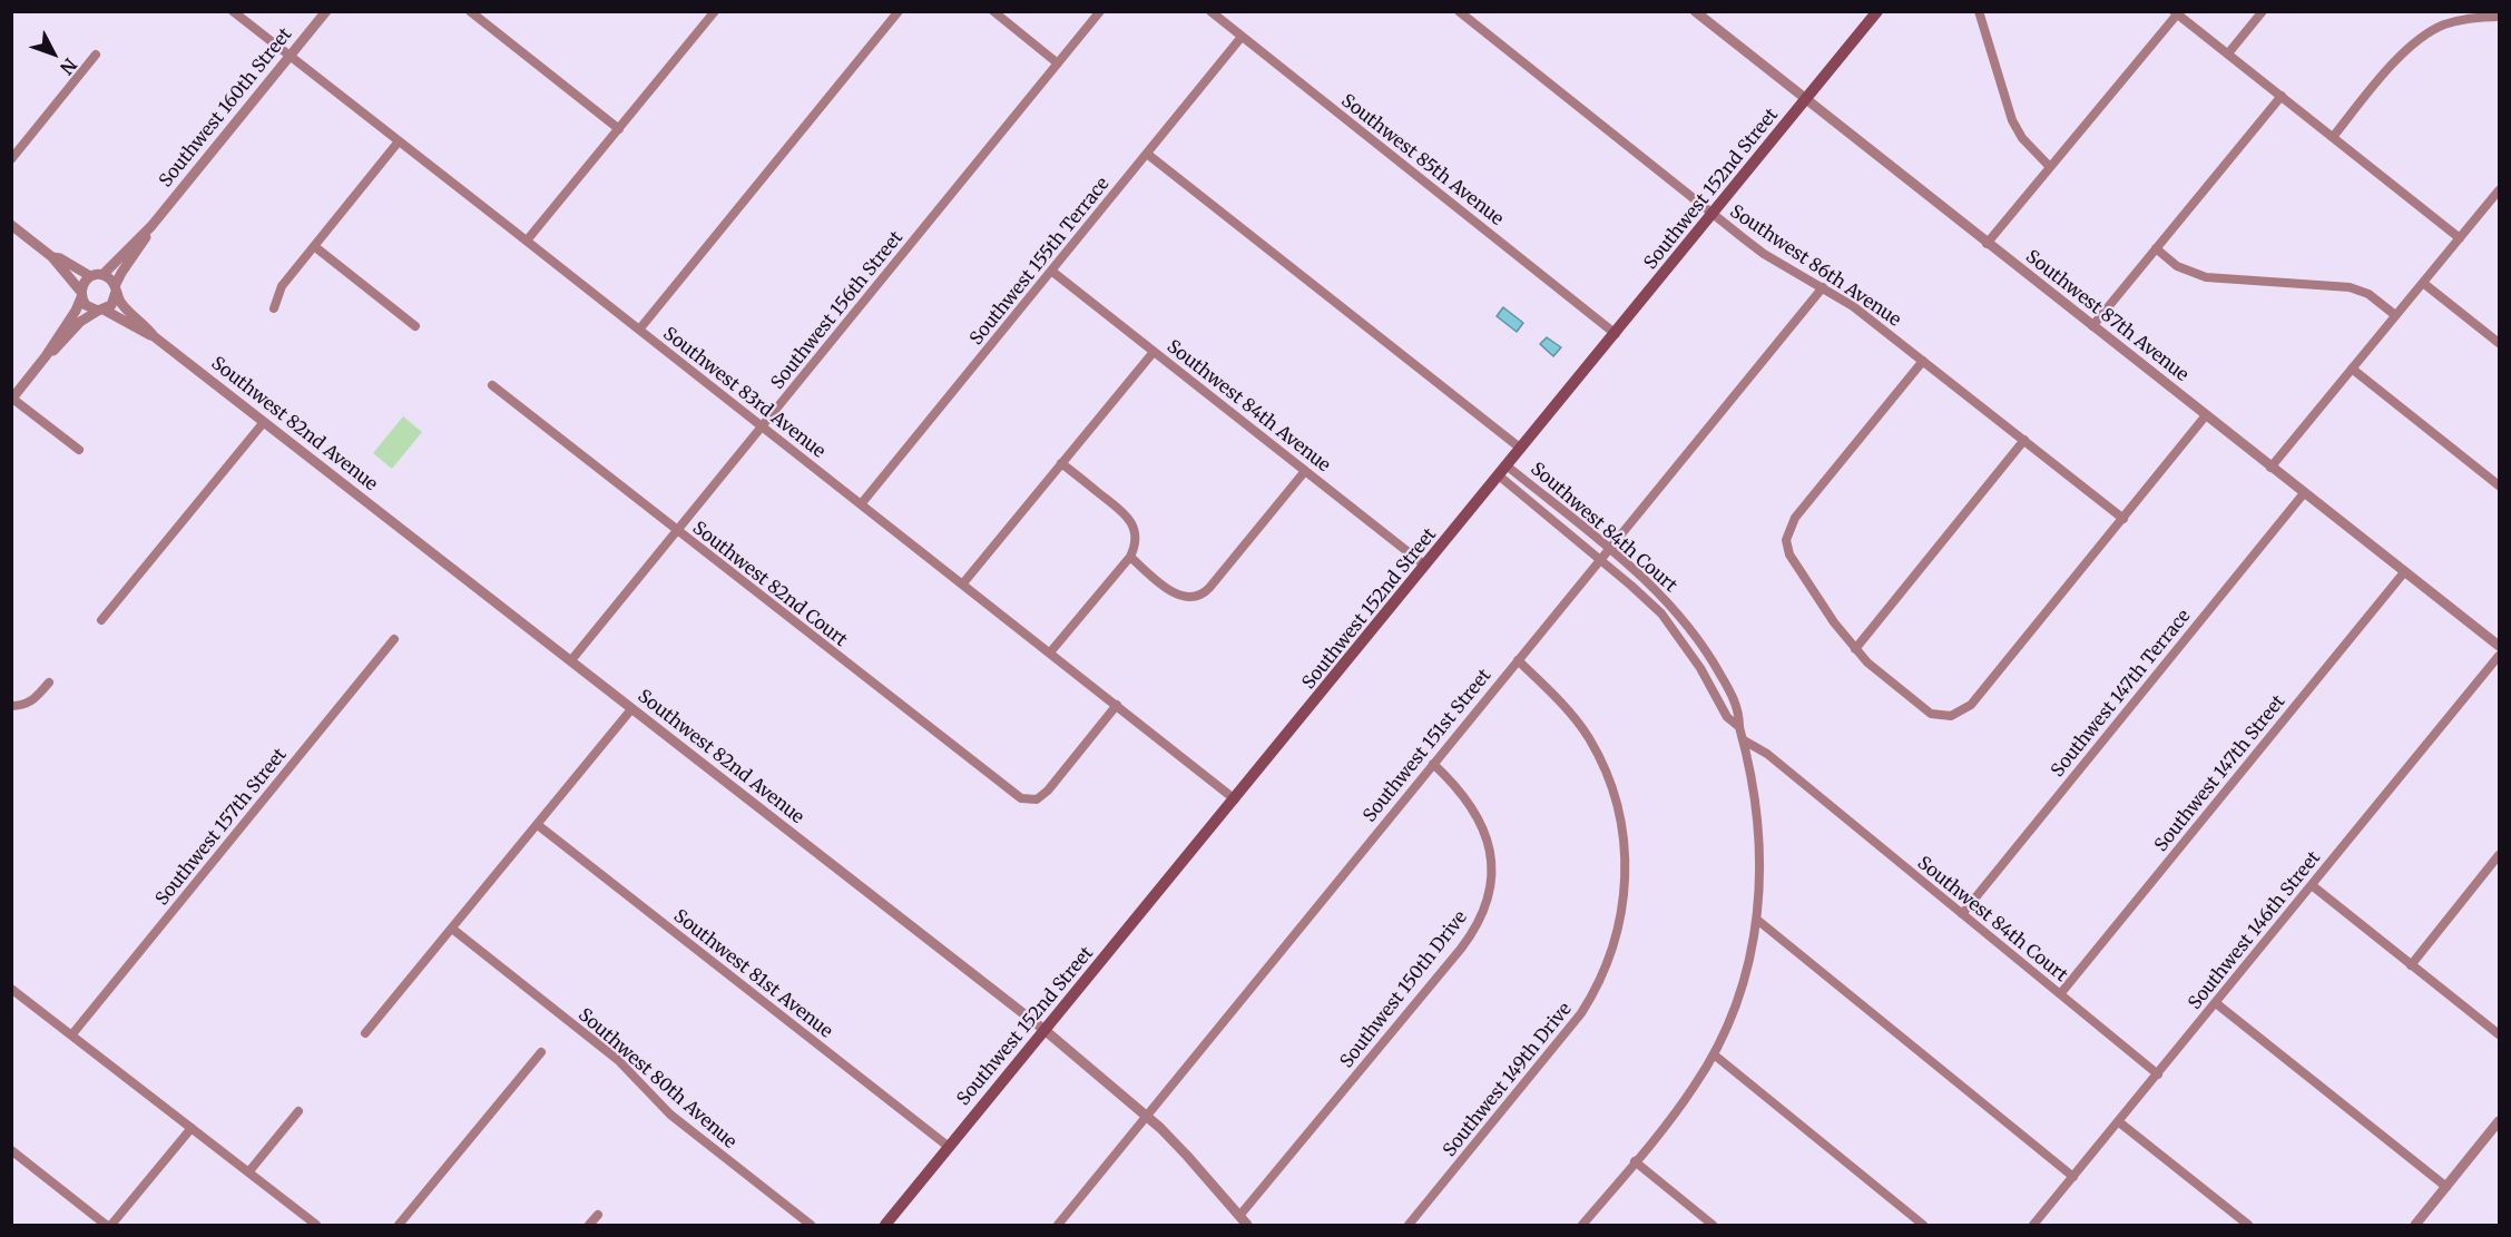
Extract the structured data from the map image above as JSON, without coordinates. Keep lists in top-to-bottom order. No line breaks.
{"streets":{"main road":["Southwest 152nd Street"],"street":["Southwest 160th Street","Southwest 85th Avenue","Southwest 155th Terrace","Southwest 86th Avenue","Southwest 156th Street","Southwest 87th Avenue","Southwest 83rd Avenue","Southwest 84th Avenue","Southwest 82nd Avenue","Southwest 84th Court","Southwest 82nd Court","Southwest 147th Terrace","Southwest 151st Street","Southwest 147th Street","Southwest 157th Street","Southwest 146th Street","Southwest 81st Avenue","Southwest 150th Drive","Southwest 80th Avenue","Southwest 149th Drive"]},"crossings":[["Southwest 160th Street","Southwest 83rd Avenue"],["Southwest 160th Street","Southwest 82nd Avenue"],["Southwest 85th Avenue","Southwest 152nd Street"],["Southwest 85th Avenue","Southwest 155th Terrace"],["Southwest 152nd Street","Southwest 86th Avenue"],["Southwest 152nd Street","Southwest 87th Avenue"],["Southwest 152nd Street","Southwest 83rd Avenue"],["Southwest 152nd Street","Southwest 84th Avenue"],["Southwest 152nd Street","Southwest 82nd Avenue"],["Southwest 152nd Street","Southwest 84th Court"],["Southwest 152nd Street","Southwest 81st Avenue"],["Southwest 155th Terrace","Southwest 83rd Avenue"],["Southwest 155th Terrace","Southwest 84th Avenue"],["Southwest 155th Terrace","Southwest 84th Court"],["Southwest 86th Avenue","Southwest 151st Street"],["Southwest 156th Street","Southwest 83rd Avenue"],["Southwest 156th Street","Southwest 82nd Avenue"],["Southwest 156th Street","Southwest 82nd Court"],["Southwest 87th Avenue","Southwest 147th Terrace"],["Southwest 87th Avenue","Southwest 147th Street"],["Southwest 83rd Avenue","Southwest 82nd Court"],["Southwest 82nd Avenue","Southwest 151st Street"],["Southwest 82nd Avenue","Southwest 150th Drive"],["Southwest 84th Court","Southwest 147th Terrace"],["Southwest 84th Court","Southwest 151st Street"],["Southwest 84th Court","Southwest 147th Street"],["Southwest 84th Court","Southwest 146th Street"],["Southwest 151st Street","Southwest 150th Drive"],["Southwest 151st Street","Southwest 149th Drive"]],"north":"bottom right"}
